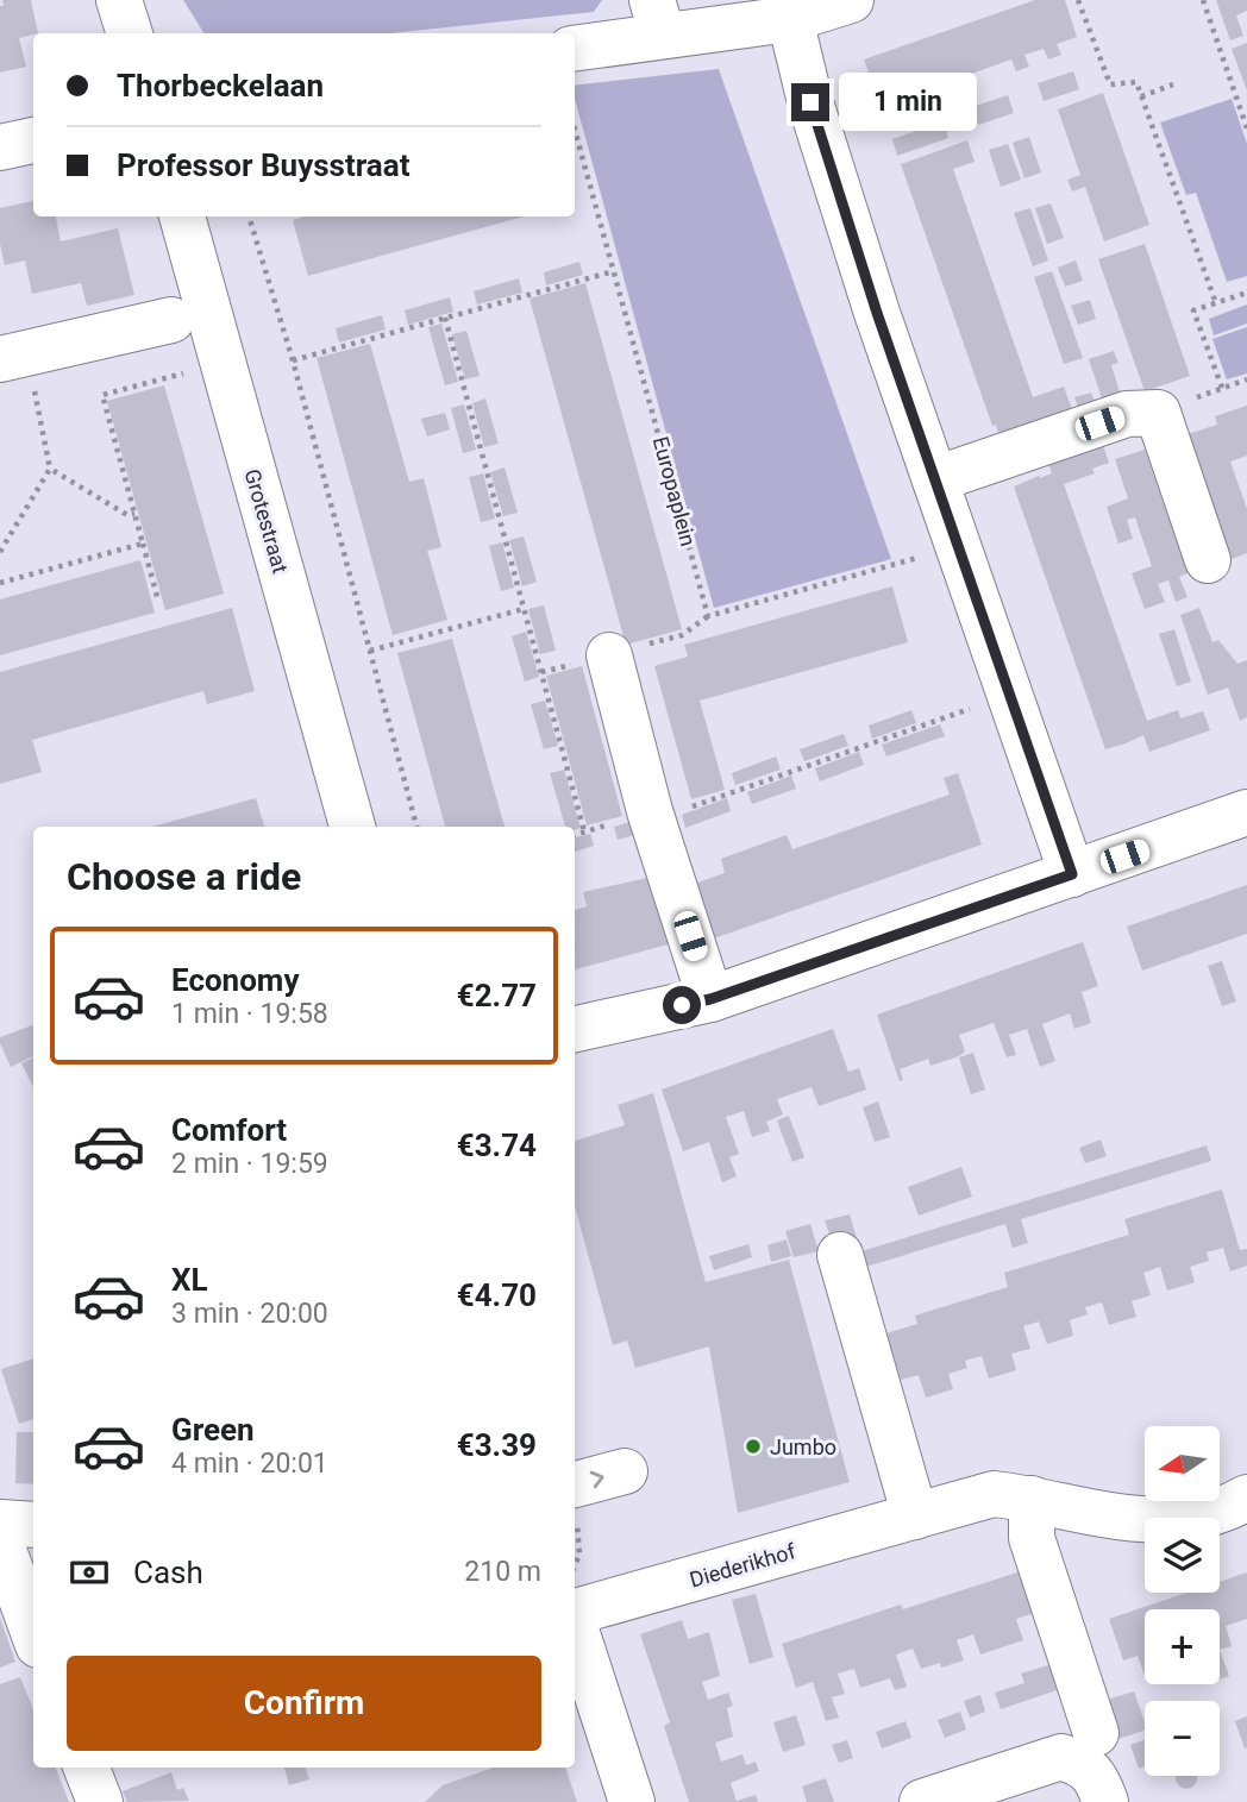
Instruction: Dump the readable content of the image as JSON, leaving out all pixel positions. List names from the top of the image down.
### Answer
{
  "streets": {
    "street": ["Grotestraat", "Diederikhof"],
    "path": ["Europaplein"]
  },
  "places": ["Jumbo"],
  "north": "left",
  "page": {
    "banner": ["Thorbeckelaan", "Professor Buysstraat"],
    "bubble": "1 min",
    "heading": "Choose a ride",
    "list": [
      {
        "name": "Economy",
        "note": "1 min · 19:58",
        "value": "€2.77"
      },
      {
        "name": "Comfort",
        "note": "2 min · 19:59",
        "value": "€3.74"
      },
      {
        "name": "XL",
        "note": "3 min · 20:00",
        "value": "€4.70"
      },
      {
        "name": "Green",
        "note": "4 min · 20:01",
        "value": "€3.39"
      }
    ],
    "map_buttons": ["+", "−"],
    "pay": ["Cash", "210 m"],
    "buttons": "Confirm"
  }
}
